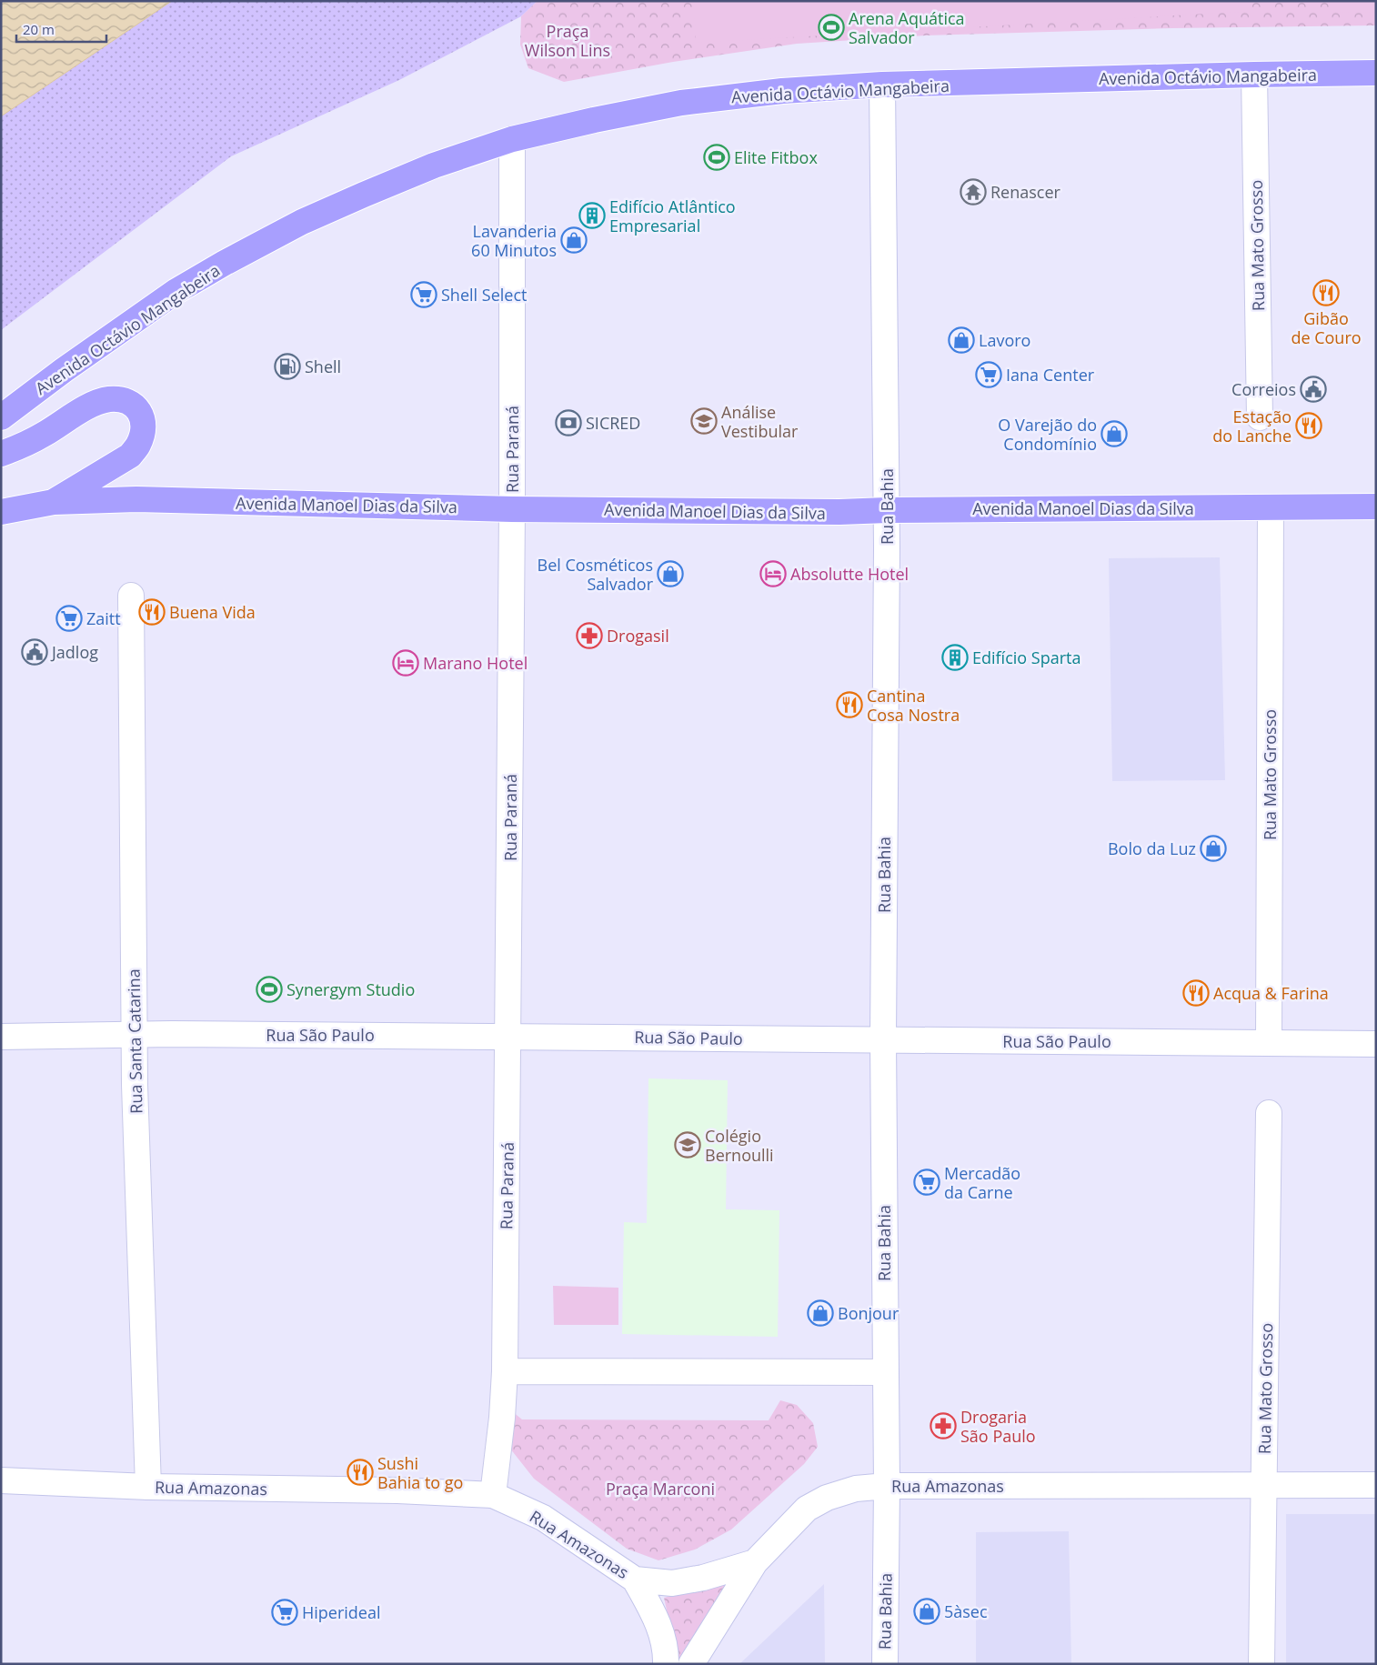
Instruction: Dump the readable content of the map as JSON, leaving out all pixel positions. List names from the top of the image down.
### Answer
{
  "streets": {
    "main road": ["Avenida Octávio Mangabeira", "Avenida Manoel Dias da Silva"],
    "street": [
      "Rua Mato Grosso",
      "Rua Paraná",
      "Rua Bahia",
      "Rua São Paulo",
      "Rua Santa Catarina",
      "Rua Amazonas"
    ]
  },
  "crossings": [
    ["Avenida Octávio Mangabeira", "Rua Mato Grosso"],
    ["Avenida Octávio Mangabeira", "Rua Paraná"],
    ["Avenida Octávio Mangabeira", "Rua Bahia"],
    ["Rua Mato Grosso", "Avenida Manoel Dias da Silva"],
    ["Rua Mato Grosso", "Rua São Paulo"],
    ["Rua Mato Grosso", "Rua Amazonas"],
    ["Rua Paraná", "Avenida Manoel Dias da Silva"],
    ["Rua Paraná", "Rua São Paulo"],
    ["Rua Paraná", "Rua Amazonas"],
    ["Avenida Manoel Dias da Silva", "Rua Bahia"],
    ["Rua Bahia", "Rua São Paulo"],
    ["Rua Bahia", "Rua Amazonas"],
    ["Rua São Paulo", "Rua Santa Catarina"],
    ["Rua Santa Catarina", "Rua Amazonas"]
  ],
  "parks": ["Praça Wilson Lins", "Praça Marconi"],
  "places": {
    "sports": ["Arena Aquática Salvador", "Elite Fitbox", "Synergym Studio"],
    "temple": ["Renascer"],
    "building": ["Edifício Atlântico Empresarial", "Edifício Sparta"],
    "shop": [
      "Lavanderia 60 Minutos",
      "Lavoro",
      "O Varejão do Condomínio",
      "Bel Cosméticos Salvador",
      "Bolo da Luz",
      "Bonjour",
      "5àsec"
    ],
    "restaurant": [
      "Gibão de Couro",
      "Estação do Lanche",
      "Buena Vida",
      "Cantina Cosa Nostra",
      "Acqua & Farina",
      "Sushi Bahia to go"
    ],
    "supermarket": [
      "Shell Select",
      "Iana Center",
      "Zaitt",
      "Mercadão da Carne",
      "Hiperideal"
    ],
    "fuel station": ["Shell"],
    "public building": ["Correios", "Jadlog"],
    "school or university": ["Análise Vestibular", "Colégio Bernoulli"],
    "bank": ["SICRED"],
    "hotel": ["Absolutte Hotel", "Marano Hotel"],
    "pharmacy": ["Drogasil", "Drogaria São Paulo"]
  },
  "scale_bar": "20 m"
}
